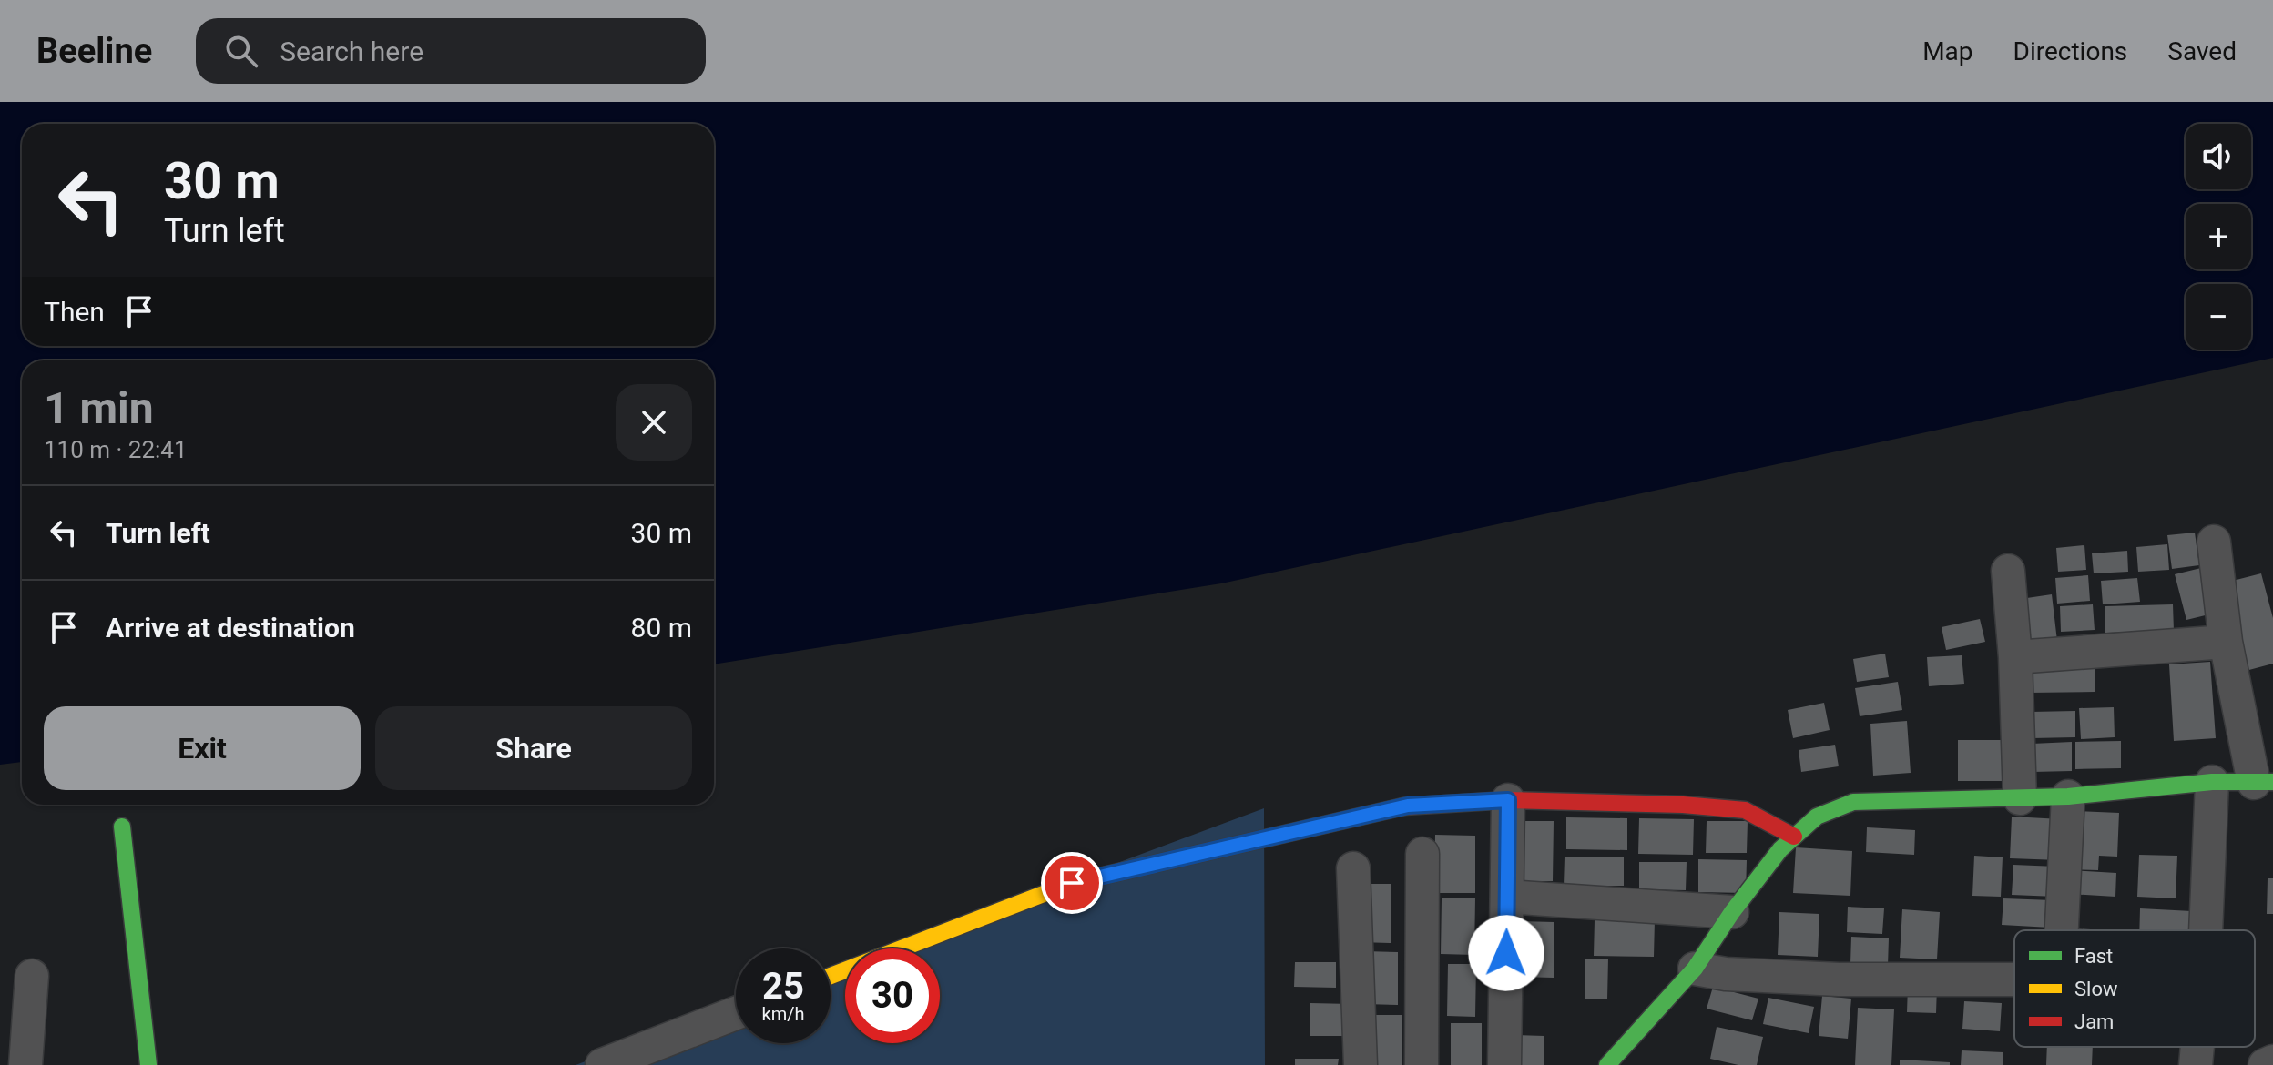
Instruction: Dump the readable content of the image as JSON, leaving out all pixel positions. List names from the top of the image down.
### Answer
{
  "legend": ["Fast", "Slow", "Jam"],
  "page": {
    "header": "Beeline",
    "search": "Search here",
    "nav": ["Map", "Directions", "Saved"],
    "map_buttons": ["+", "−"],
    "turn": ["30 m", "Turn left"],
    "then": "Then",
    "heading": ["1 min", "110 m · 22:41"],
    "list": [
      {
        "name": "Turn left",
        "value": "30 m"
      },
      {
        "name": "Arrive at destination",
        "value": "80 m"
      }
    ],
    "buttons": ["Exit", "Share"],
    "speed": "25 km/h",
    "limit": "30"
  }
}
